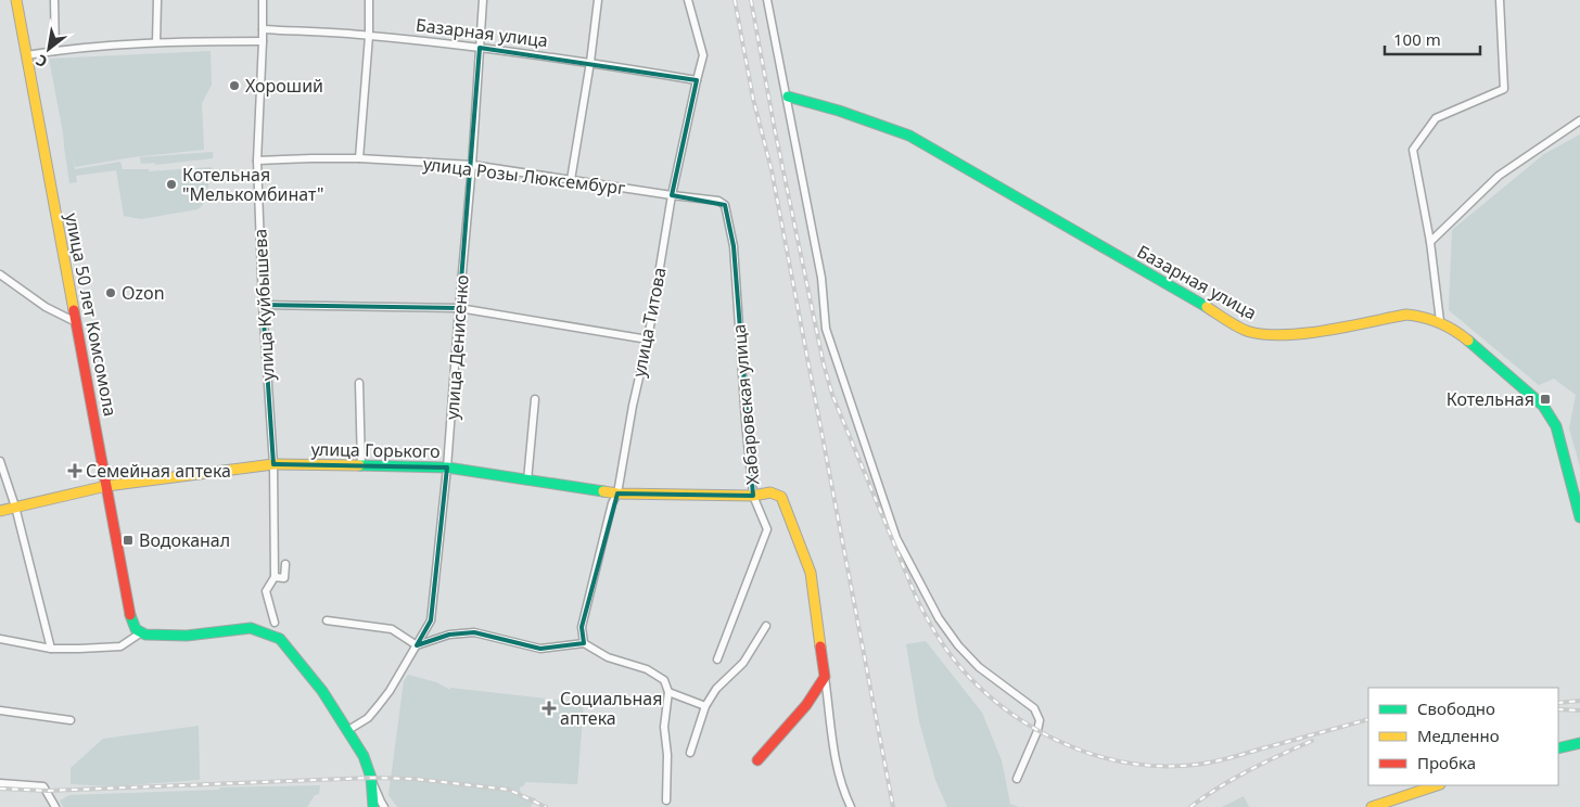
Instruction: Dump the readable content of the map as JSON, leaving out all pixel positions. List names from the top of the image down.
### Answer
{
  "streets": {
    "street": [
      "Базарная улица",
      "улица Розы Люксембург",
      "улица Куйбышева",
      "улица 50 лет Комсомола",
      "улица Титова",
      "улица Денисенко",
      "Хабаровская улица",
      "улица Горького"
    ]
  },
  "crossings": [
    ["Базарная улица", "улица Куйбышева"],
    ["Базарная улица", "улица Титова"],
    ["Базарная улица", "улица Денисенко"],
    ["улица Розы Люксембург", "улица Куйбышева"],
    ["улица Розы Люксембург", "улица Титова"],
    ["улица Розы Люксембург", "улица Денисенко"],
    ["улица Розы Люксембург", "Хабаровская улица"],
    ["улица Куйбышева", "улица Горького"],
    ["улица 50 лет Комсомола", "улица Горького"],
    ["улица Титова", "улица Горького"],
    ["улица Денисенко", "улица Горького"],
    ["Хабаровская улица", "улица Горького"]
  ],
  "places": {
    "other": ["Хороший", "Котельная \"Мелькомбинат\"", "Ozon"],
    "transit": ["Котельная", "Водоканал"],
    "health": ["Семейная аптека", "Социальная аптека"]
  },
  "legend": ["Свободно", "Медленно", "Пробка"],
  "scale_bar": "100 m",
  "north": "bottom left"
}
